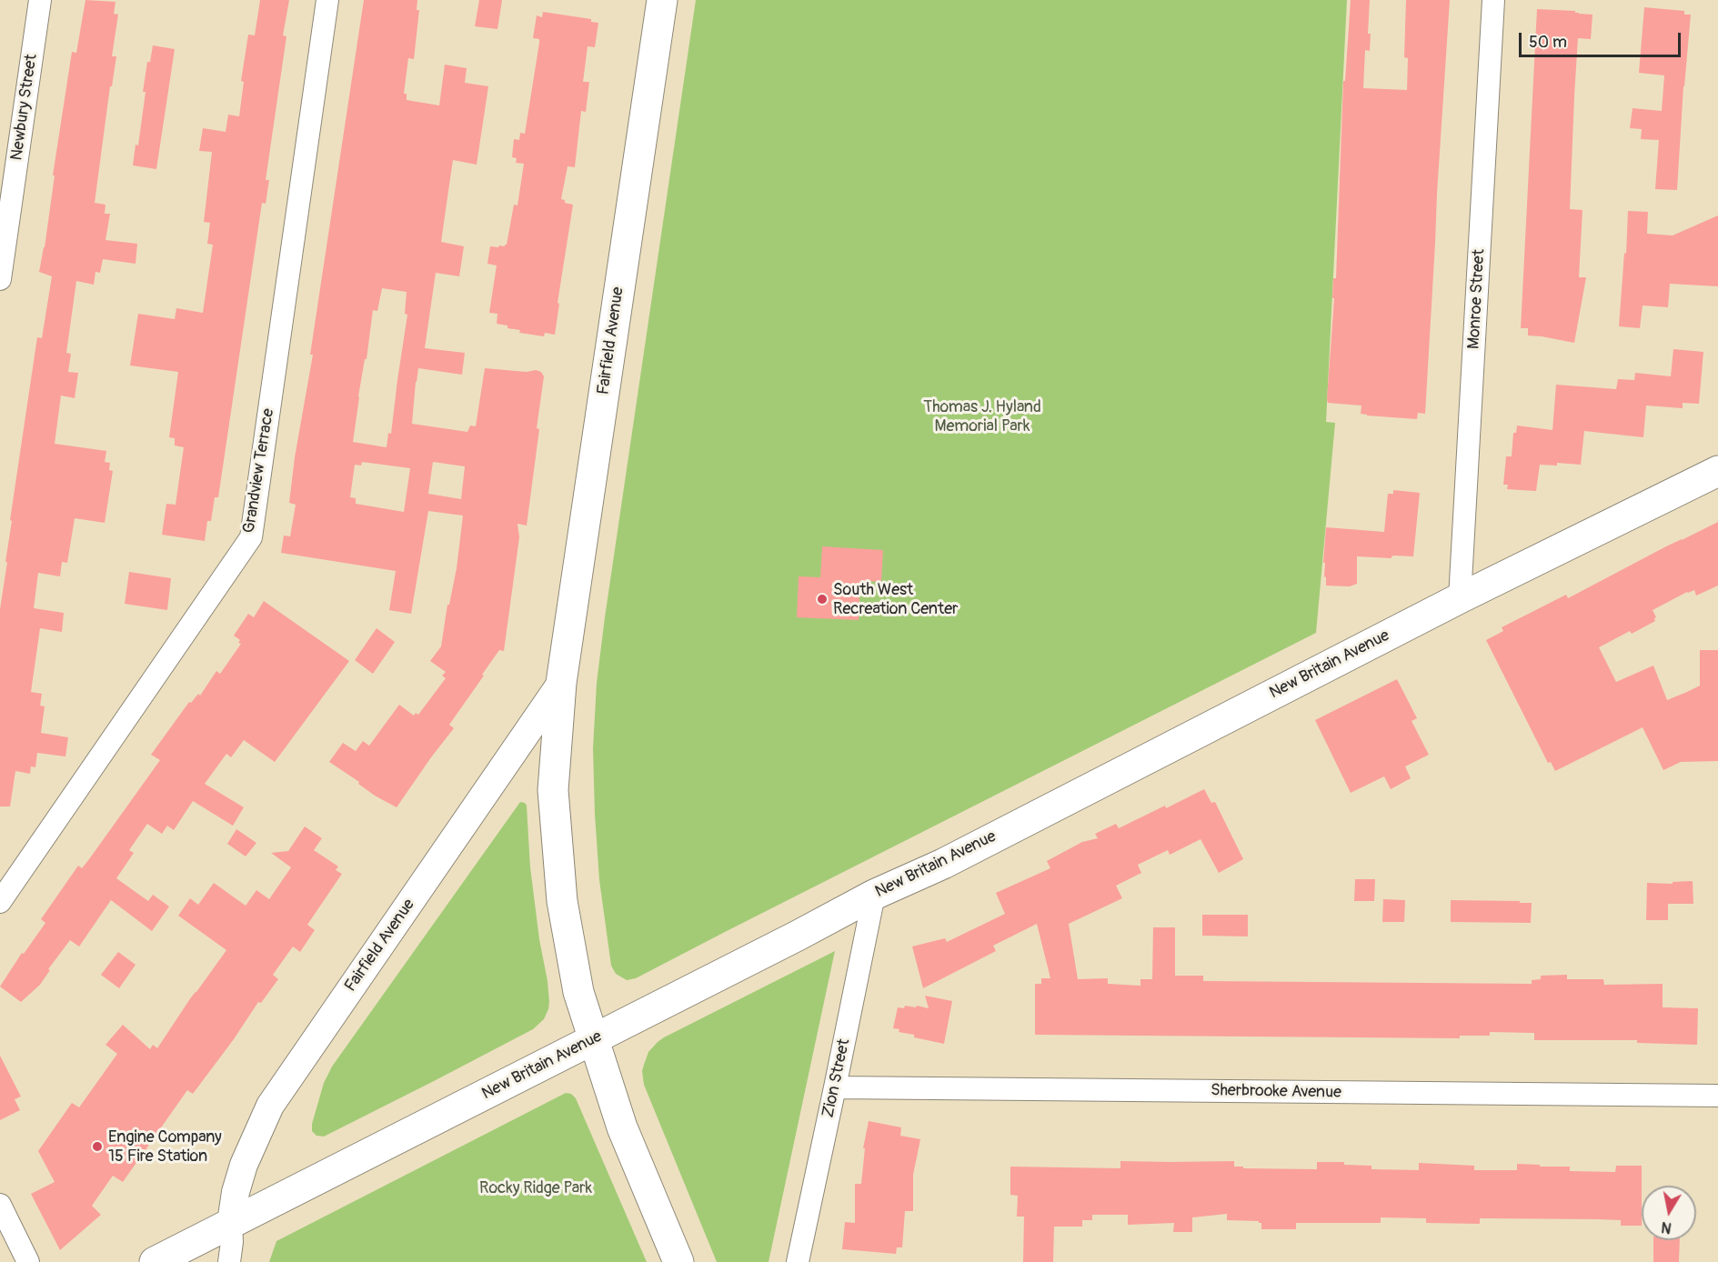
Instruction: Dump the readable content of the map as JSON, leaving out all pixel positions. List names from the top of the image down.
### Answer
{
  "streets": {
    "main road": ["Fairfield Avenue", "New Britain Avenue"],
    "street": [
      "Newbury Street",
      "Monroe Street",
      "Grandview Terrace",
      "Zion Street",
      "Sherbrooke Avenue"
    ]
  },
  "crossings": [
    ["Monroe Street", "New Britain Avenue"],
    ["Fairfield Avenue", "New Britain Avenue"],
    ["New Britain Avenue", "Zion Street"],
    ["Zion Street", "Sherbrooke Avenue"]
  ],
  "parks": ["Thomas J. Hyland Memorial Park", "Rocky Ridge Park"],
  "places": ["South West Recreation Center", "Engine Company 15 Fire Station"],
  "scale_bar": "50 m",
  "north": "bottom"
}
